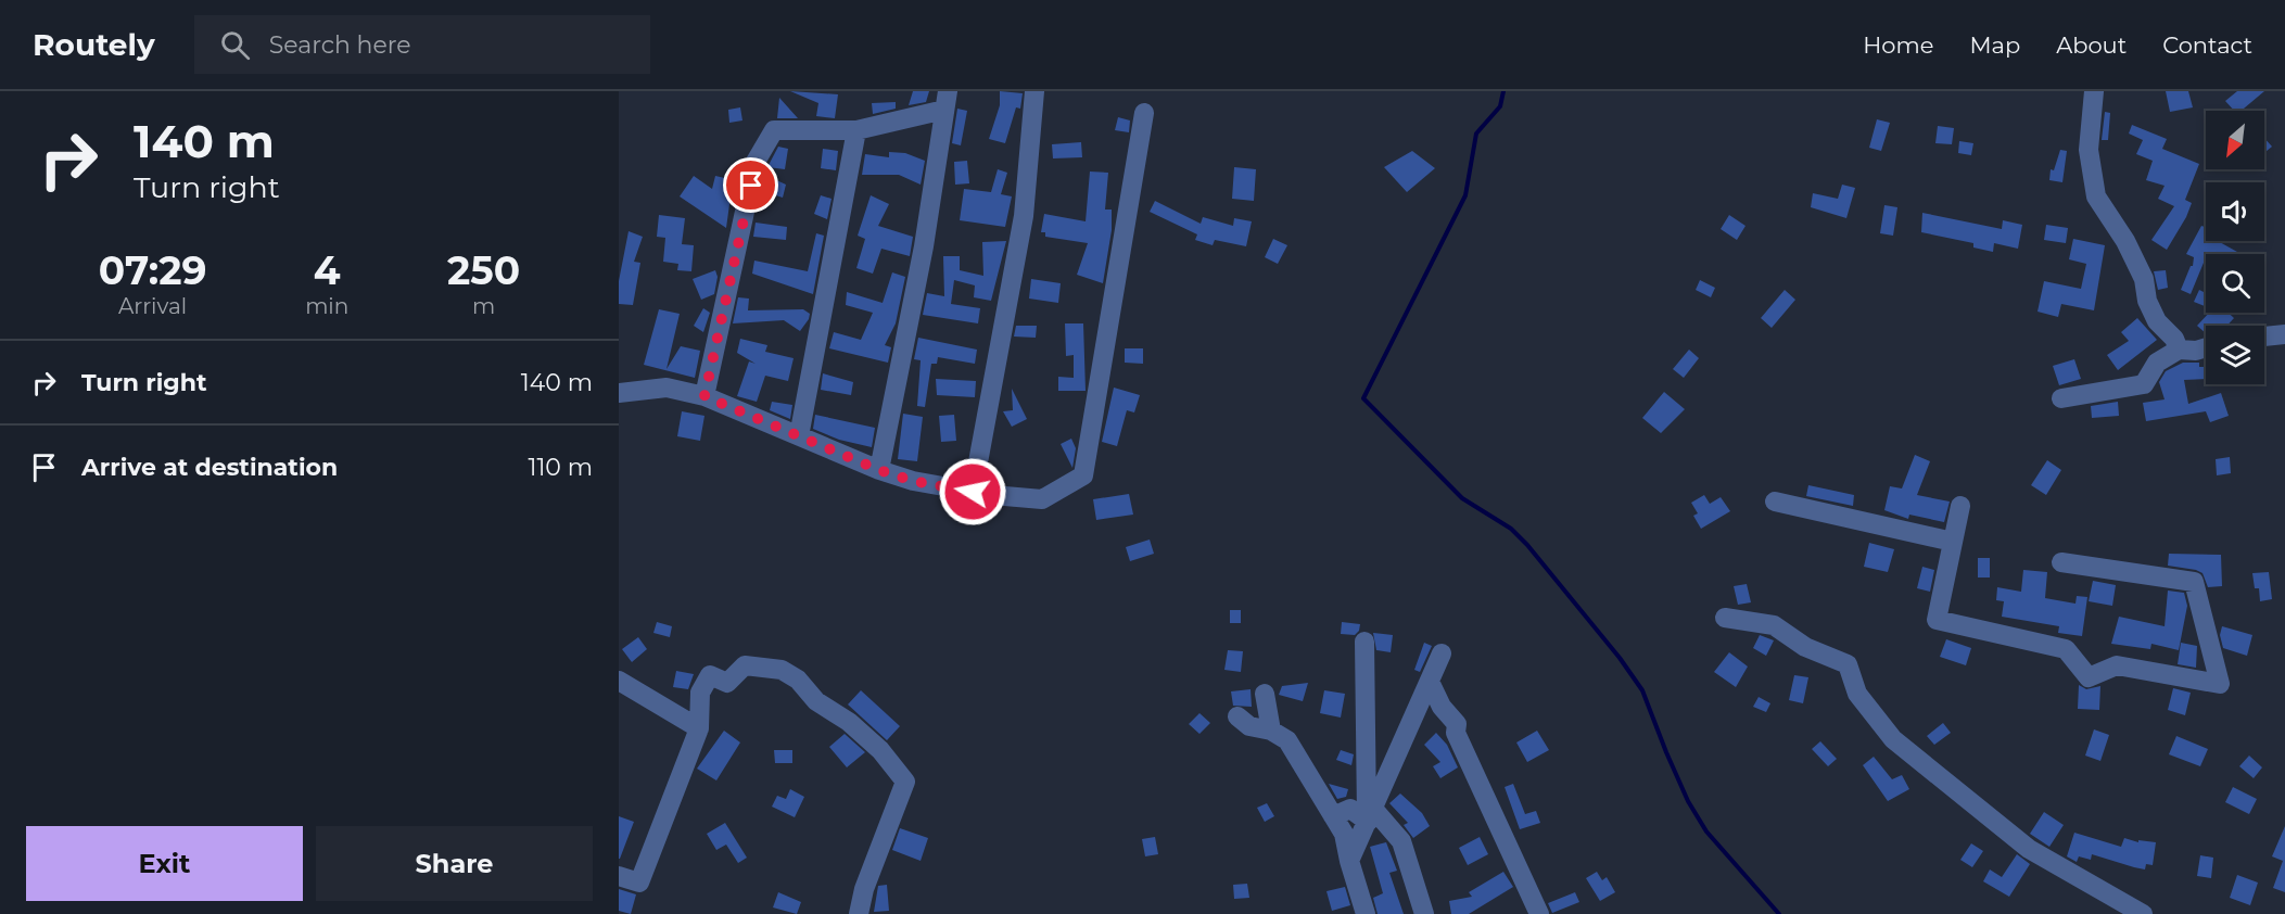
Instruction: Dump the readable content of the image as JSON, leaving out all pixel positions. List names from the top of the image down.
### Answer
{
  "north": "bottom left",
  "page": {
    "header": "Routely",
    "search": "Search here",
    "nav": [
      "Home",
      "Map",
      "About",
      "Contact"
    ],
    "turn": ["140 m", "Turn right"],
    "eta": [
      "07:29",
      "Arrival",
      "4",
      "min",
      "250",
      "m"
    ],
    "list": [
      {
        "name": "Turn right",
        "value": "140 m"
      },
      {
        "name": "Arrive at destination",
        "value": "110 m"
      }
    ],
    "buttons": ["Exit", "Share"]
  }
}
